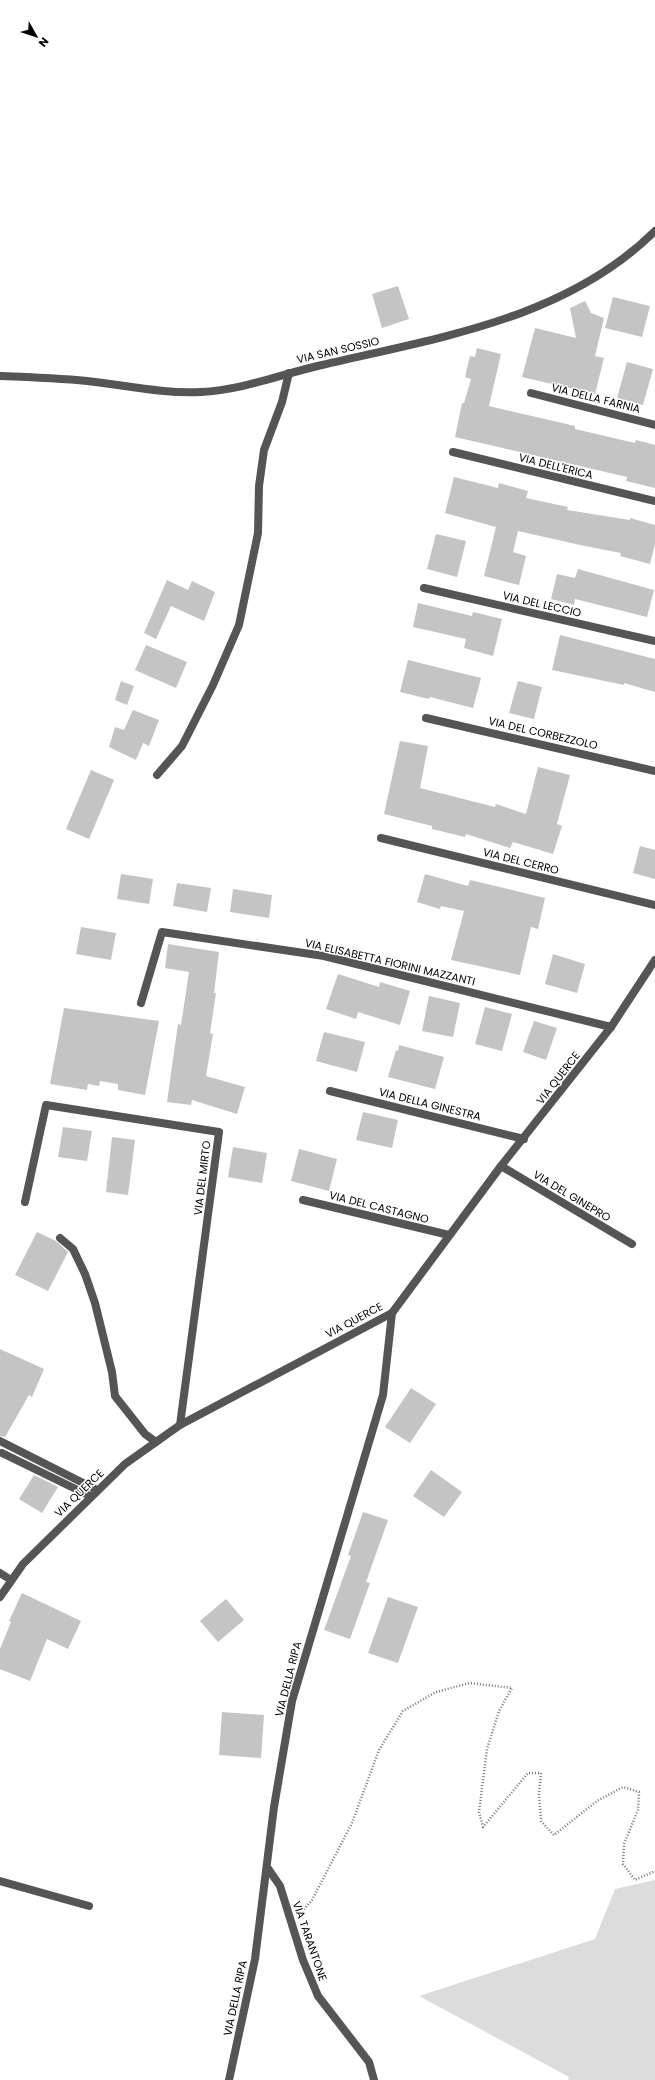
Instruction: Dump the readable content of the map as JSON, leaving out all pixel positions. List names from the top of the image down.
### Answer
{
  "streets": {
    "street": [
      "VIA SAN SOSSIO",
      "VIA DELLA FARNIA",
      "VIA DELL'ERICA",
      "VIA DEL LECCIO",
      "VIA DEL CORBEZZOLO",
      "VIA DEL CERRO",
      "VIA ELISABETTA FIORINI MAZZANTI",
      "VIA QUERCE",
      "VIA DELLA GINESTRA",
      "VIA DEL MIRTO",
      "VIA DEL GINEPRO",
      "VIA DEL CASTAGNO",
      "VIA DELLA RIPA",
      "VIA TARANTONE"
    ]
  },
  "crossings": [
    ["VIA ELISABETTA FIORINI MAZZANTI", "VIA QUERCE"],
    ["VIA QUERCE", "VIA DELLA GINESTRA"],
    ["VIA QUERCE", "VIA DEL MIRTO"],
    ["VIA QUERCE", "VIA DEL GINEPRO"],
    ["VIA QUERCE", "VIA DEL CASTAGNO"],
    ["VIA QUERCE", "VIA DELLA RIPA"],
    ["VIA DELLA RIPA", "VIA TARANTONE"]
  ],
  "north": "bottom right"
}
